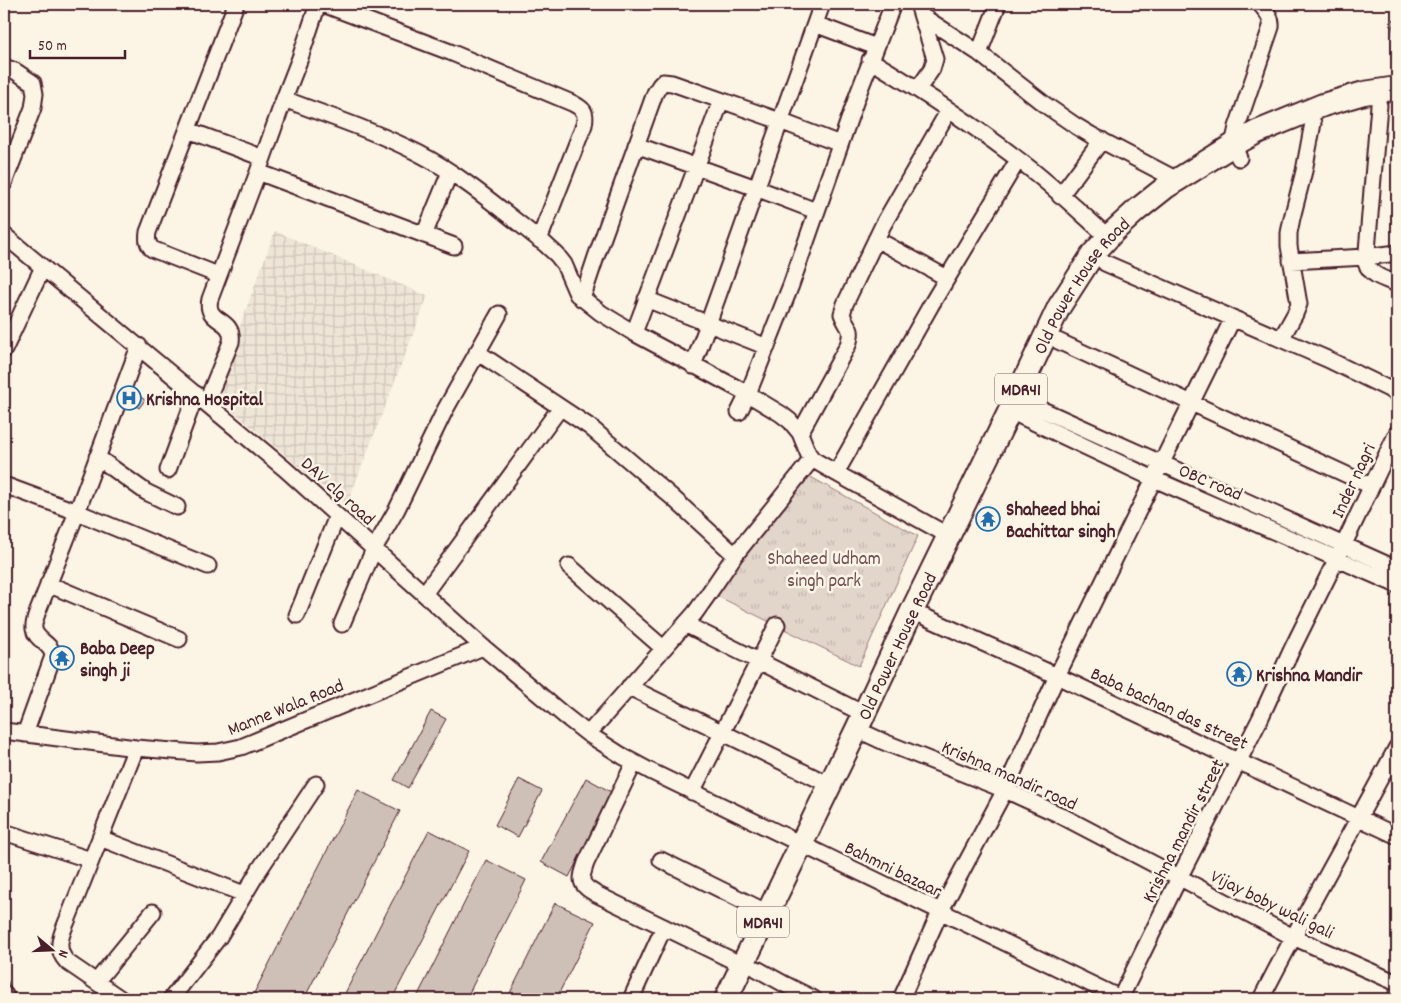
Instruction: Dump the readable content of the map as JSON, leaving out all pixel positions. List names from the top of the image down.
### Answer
{
  "streets": {
    "highway": ["Old Power House Road", "MDR41"],
    "street": [
      "Inder nagri",
      "OBC road",
      "DAV clg road",
      "Manne Wala Road",
      "Baba bachan das street",
      "Krishna mandir road",
      "Krishna mandir street",
      "Bahmni bazaar",
      "Vijay boby wali gali"
    ]
  },
  "crossings": [
    ["Old Power House Road", "MDR41"],
    ["Old Power House Road", "OBC road"],
    ["Old Power House Road", "Baba bachan das street"],
    ["Old Power House Road", "Krishna mandir road"],
    ["Old Power House Road", "Bahmni bazaar"],
    ["MDR41", "Bahmni bazaar"],
    ["Inder nagri", "OBC road"],
    ["Inder nagri", "Krishna mandir street"],
    ["OBC road", "Krishna mandir street"],
    ["DAV clg road", "Manne Wala Road"],
    ["DAV clg road", "Bahmni bazaar"],
    ["Baba bachan das street", "Krishna mandir street"],
    ["Krishna mandir road", "Vijay boby wali gali"],
    ["Krishna mandir street", "Bahmni bazaar"],
    ["Krishna mandir street", "Vijay boby wali gali"]
  ],
  "parks": ["Shaheed Udham singh park"],
  "places": {
    "hospital": ["Krishna Hospital"],
    "temple": ["Shaheed bhai Bachittar singh", "Baba Deep singh ji", "Krishna Mandir"]
  },
  "scale_bar": "50 m",
  "north": "right"
}
